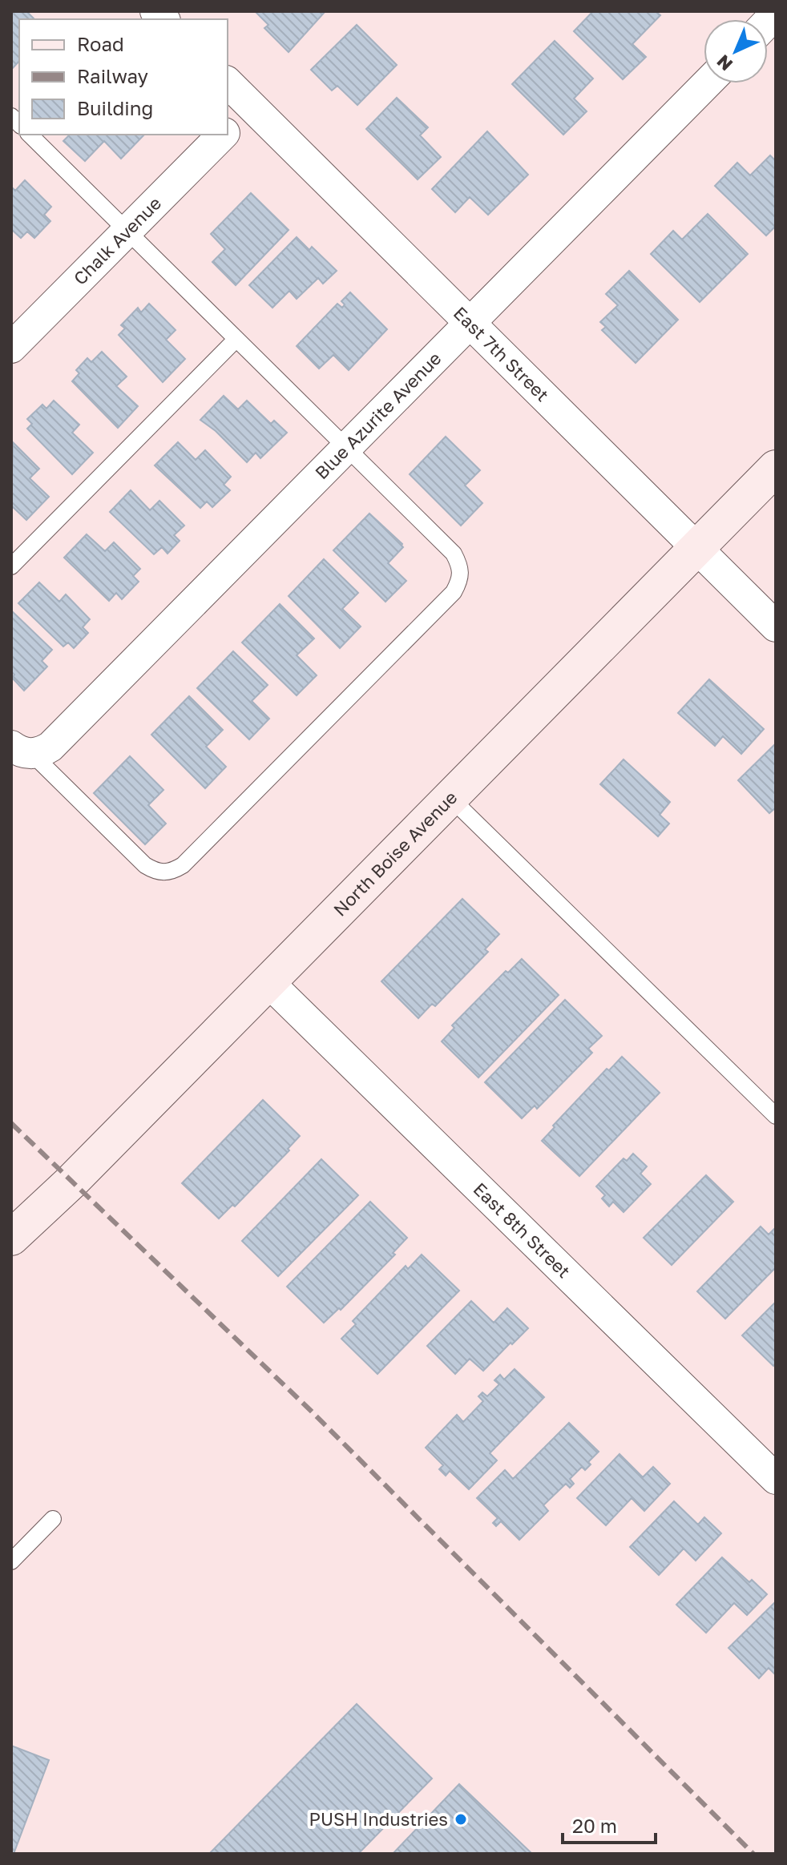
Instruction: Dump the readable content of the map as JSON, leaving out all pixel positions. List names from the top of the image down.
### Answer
{
  "streets": {
    "street": [
      "Chalk Avenue",
      "East 7th Street",
      "Blue Azurite Avenue",
      "North Boise Avenue",
      "East 8th Street"
    ]
  },
  "crossings": [
    ["Chalk Avenue", "East 7th Street"],
    ["East 7th Street", "Blue Azurite Avenue"],
    ["East 7th Street", "North Boise Avenue"],
    ["North Boise Avenue", "East 8th Street"]
  ],
  "places": ["PUSH Industries"],
  "legend": ["Road", "Railway", "Building"],
  "scale_bar": "20 m",
  "north": "bottom left"
}
